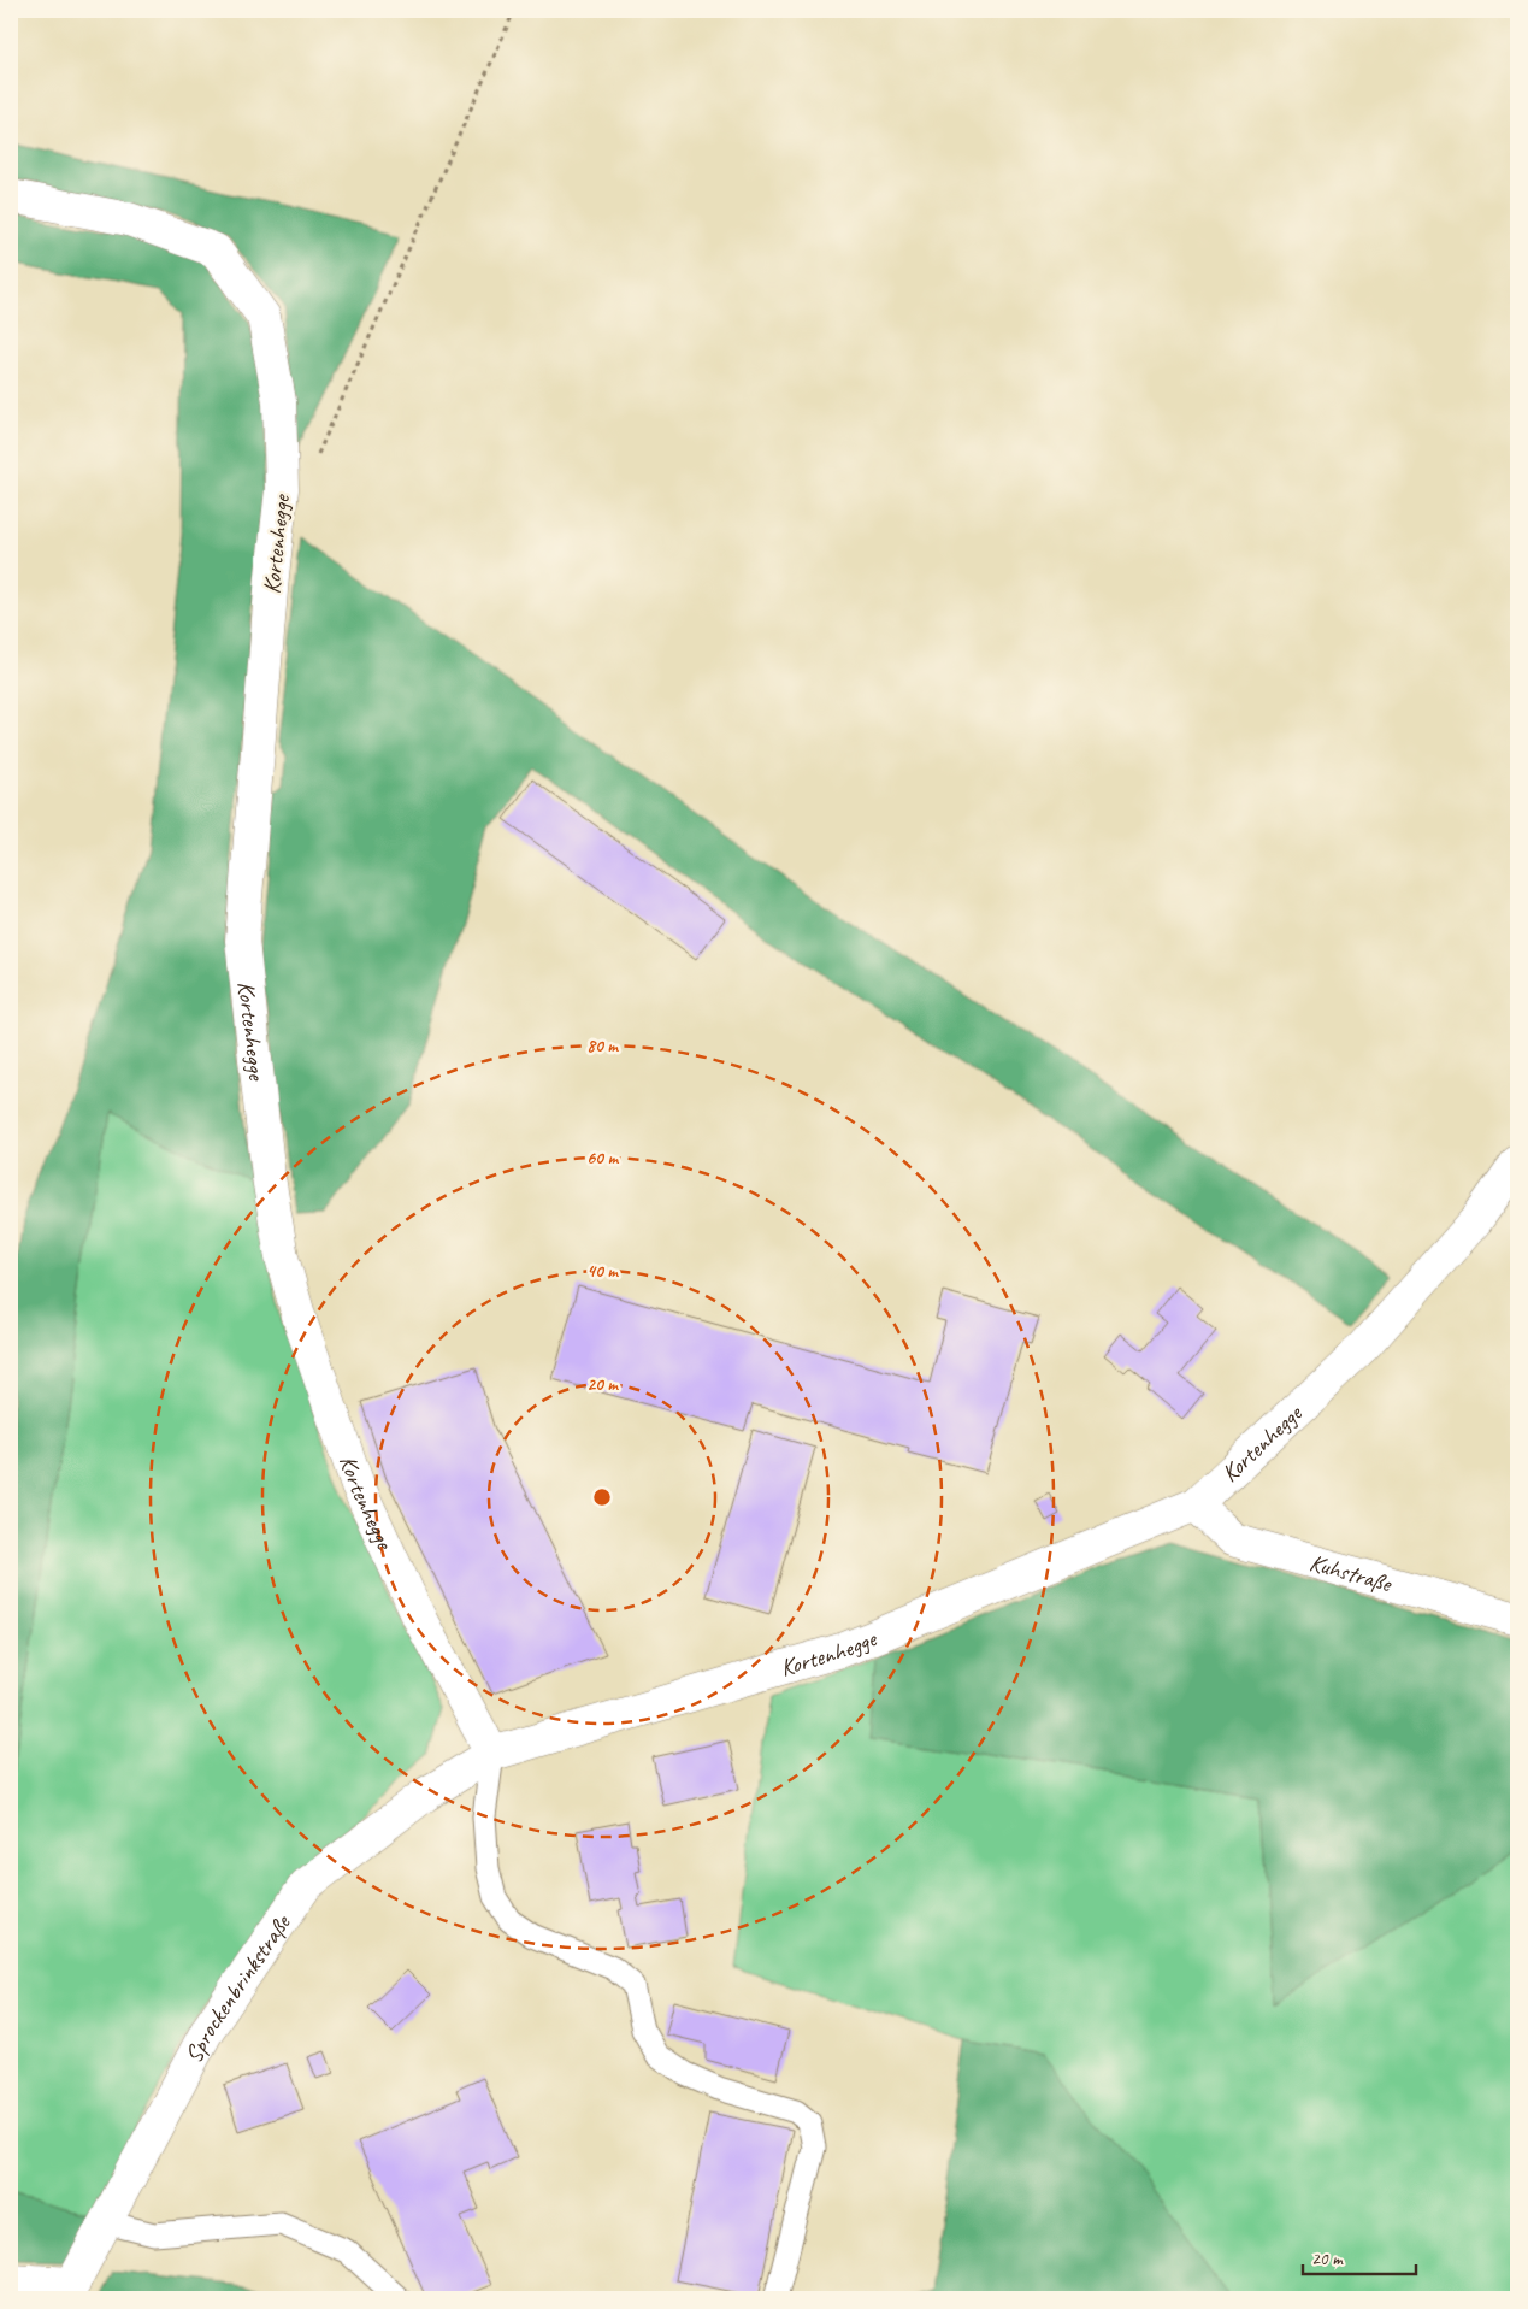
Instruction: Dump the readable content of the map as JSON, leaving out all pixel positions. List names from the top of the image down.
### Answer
{
  "streets": {
    "street": ["Kortenhegge", "Kuhstraße", "Sprockenbrinkstraße"]
  },
  "crossings": [
    ["Kortenhegge", "Kuhstraße"],
    ["Kortenhegge", "Sprockenbrinkstraße"]
  ],
  "scale_bar": "20 m",
  "rings": [
    "80 m",
    "60 m",
    "40 m",
    "20 m"
  ]
}
